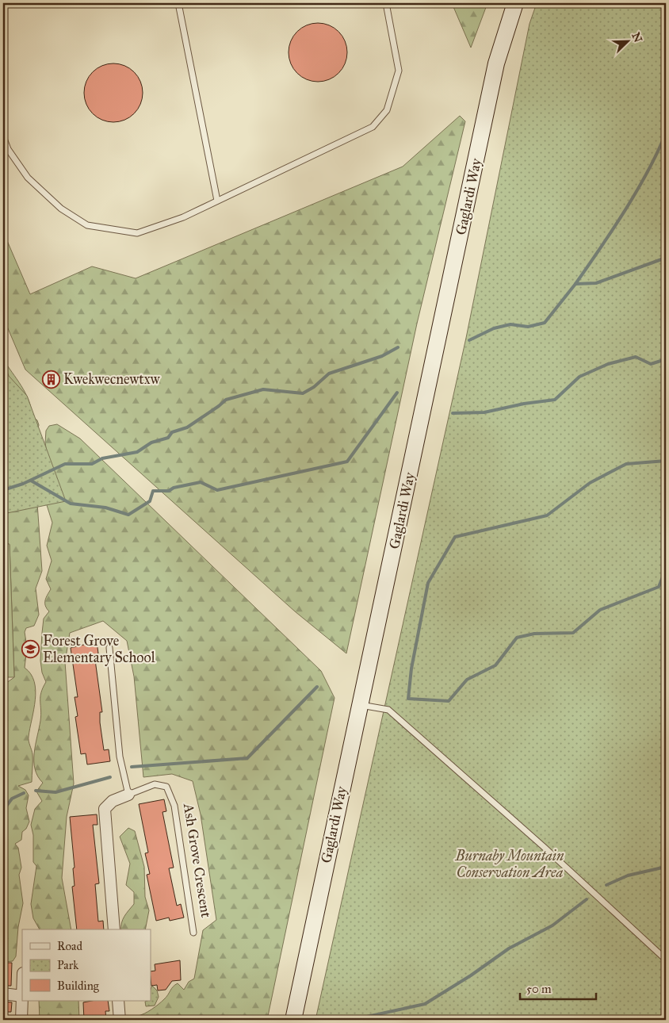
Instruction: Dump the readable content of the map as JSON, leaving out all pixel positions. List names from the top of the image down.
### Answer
{
  "streets": {
    "main road": ["Gaglardi Way"],
    "street": ["Ash Grove Crescent"]
  },
  "parks": ["Burnaby Mountain Conservation Area"],
  "places": {
    "building": ["Kwekwecnewtxw"],
    "school or university": ["Forest Grove Elementary School"]
  },
  "legend": ["Road", "Park", "Building"],
  "scale_bar": "50 m",
  "north": "top right"
}
